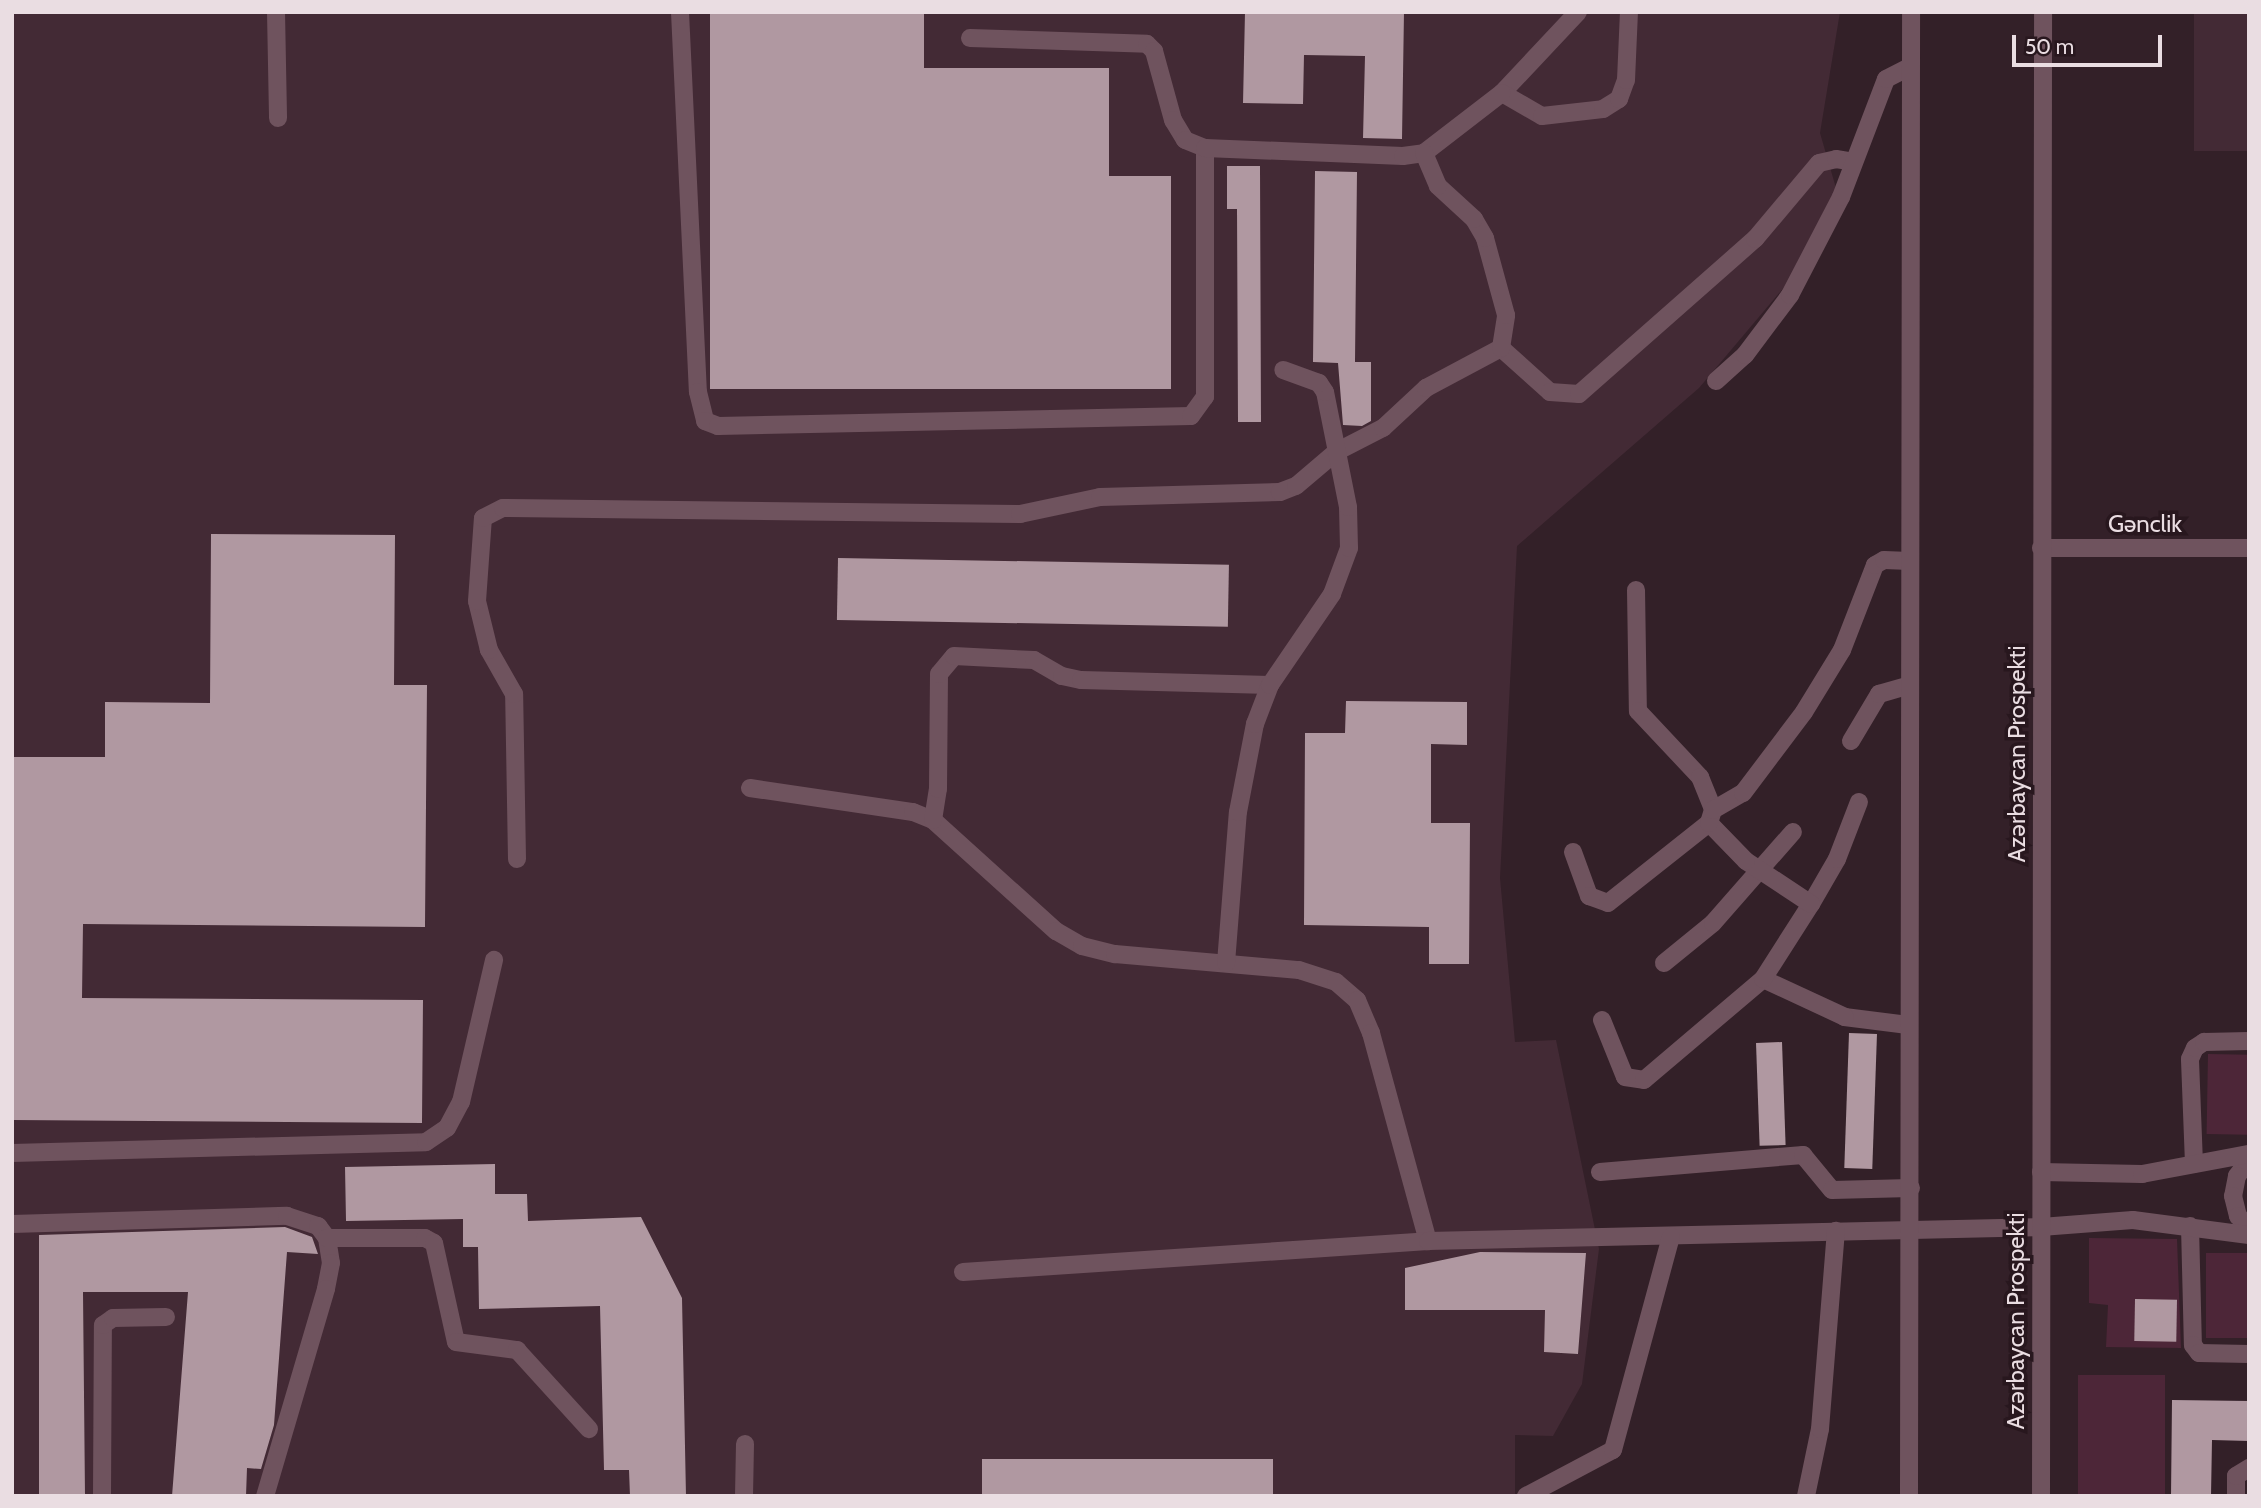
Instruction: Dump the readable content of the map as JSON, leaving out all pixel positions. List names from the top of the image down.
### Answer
{
  "streets": {
    "street": ["Gənclik", "Azərbaycan Prospekti"]
  },
  "crossings": [
    ["Gənclik", "Azərbaycan Prospekti"]
  ],
  "scale_bar": "50 m"
}
